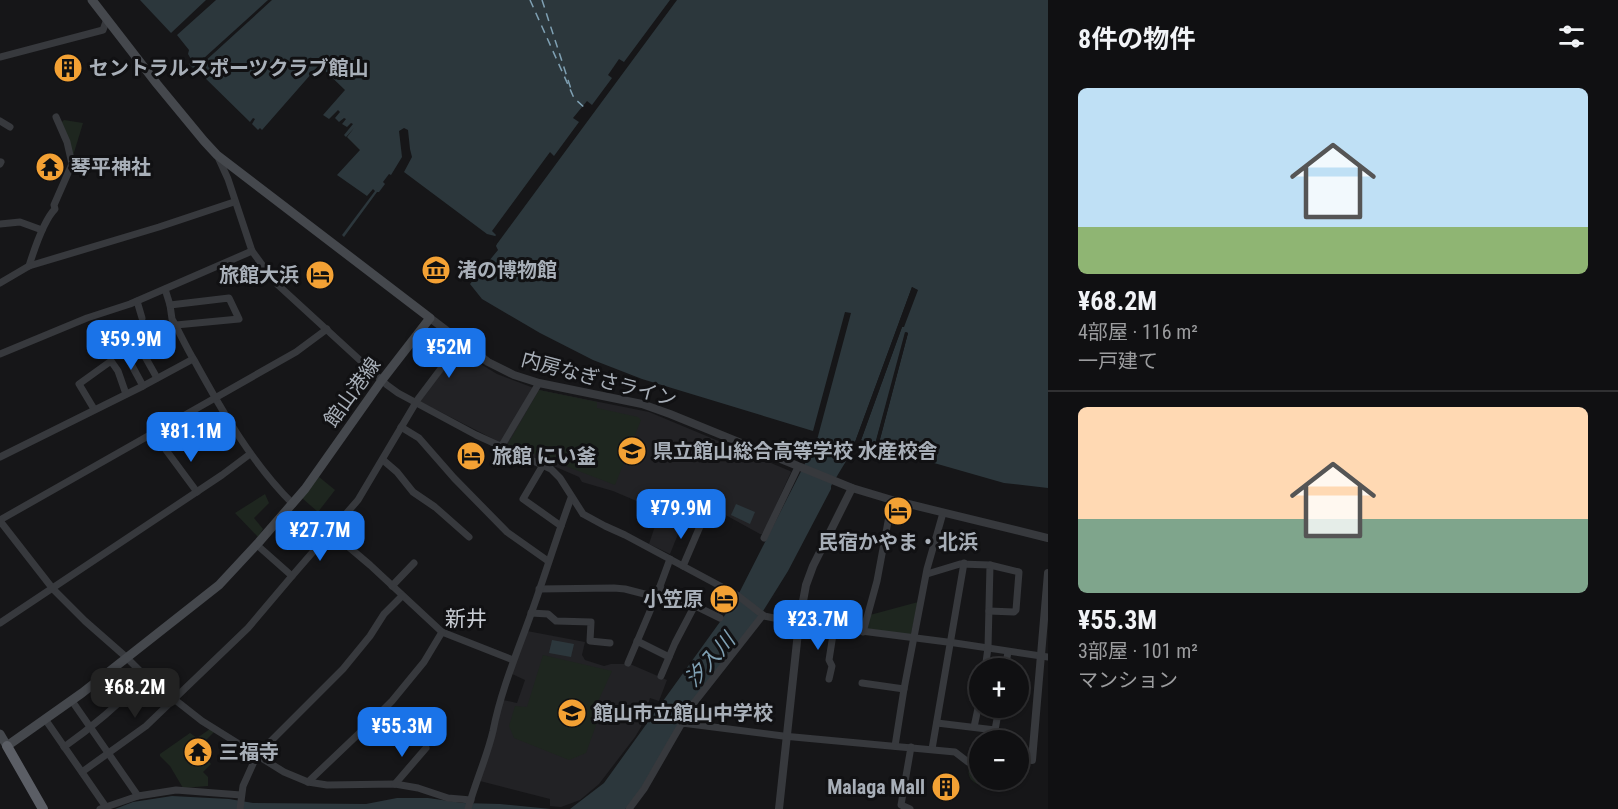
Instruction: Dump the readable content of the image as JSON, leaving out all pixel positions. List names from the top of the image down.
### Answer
{
  "streets": {
    "main road": ["館山港線"],
    "street": ["内房なぎさライン"]
  },
  "crossings": [
    ["内房なぎさライン", "館山港線"]
  ],
  "districts": ["新井"],
  "water": ["汐入川"],
  "places": {
    "building": ["セントラルスポーツクラブ館山", "Malaga Mall"],
    "temple": ["琴平神社", "三福寺"],
    "museum": ["渚の博物館"],
    "hotel": [
      "旅館大浜",
      "旅館 にい釜",
      "民宿かやま・北浜",
      "小笠原"
    ],
    "school or university": ["県立館山総合高等学校 水産校舎", "館山市立館山中学校"]
  },
  "page": {
    "heading": "8件の物件",
    "list": [
      {
        "name": "¥68.2M",
        "note": "4部屋 · 116 m² · 一戸建て"
      },
      {
        "name": "¥55.3M",
        "note": "3部屋 · 101 m² · マンション"
      }
    ],
    "price": [
      "¥59.9M",
      "¥52M",
      "¥81.1M",
      "¥79.9M",
      "¥27.7M",
      "¥23.7M",
      "¥68.2M",
      "¥55.3M"
    ],
    "map_buttons": ["+", "−"]
  }
}
